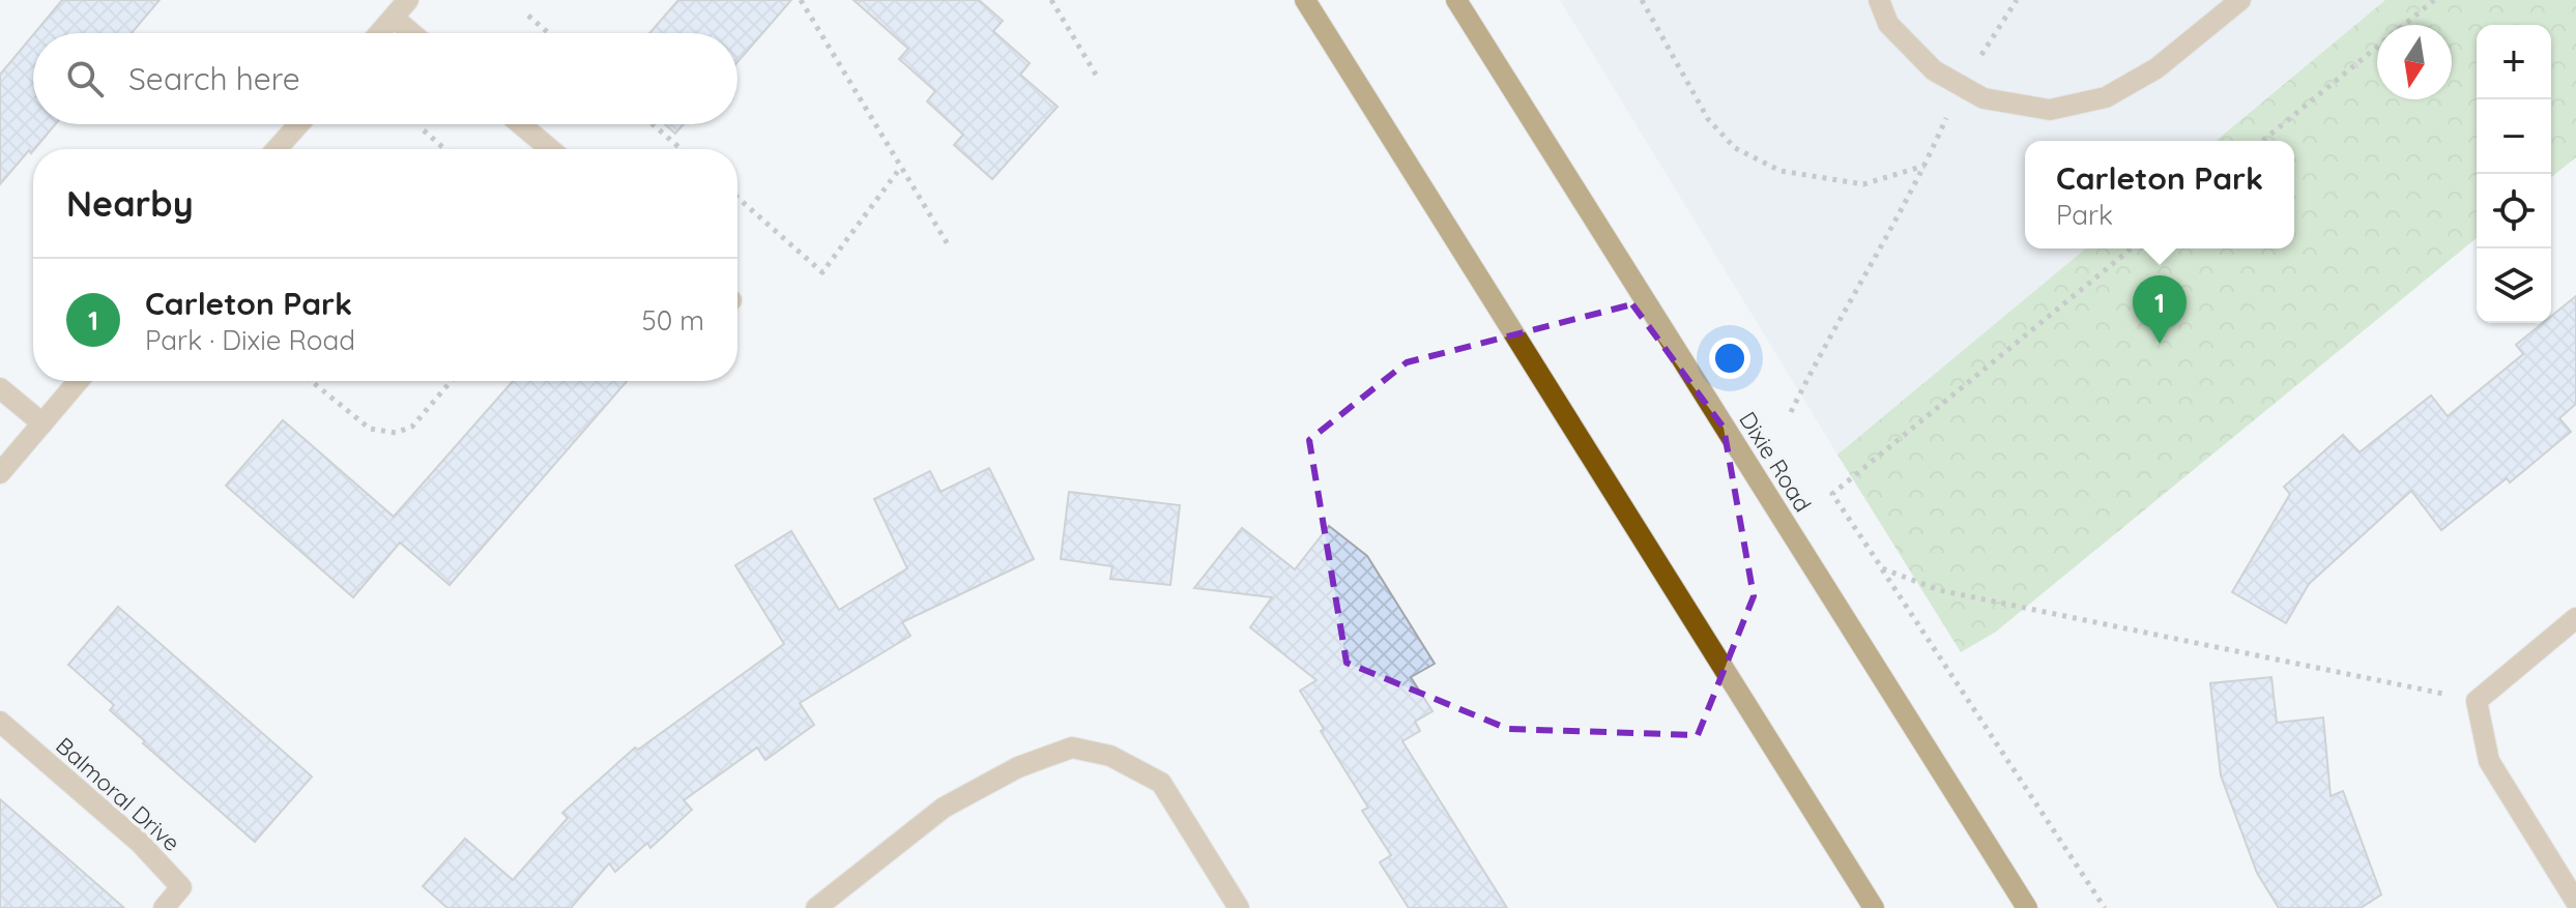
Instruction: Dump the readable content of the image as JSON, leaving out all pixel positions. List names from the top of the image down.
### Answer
{
  "streets": {
    "main road": ["Dixie Road"],
    "street": ["Balmoral Drive"]
  },
  "north": "bottom",
  "page": {
    "map_buttons": ["+", "−"],
    "search": "Search here",
    "popup": ["Carleton Park", "Park"],
    "heading": "Nearby",
    "list": [
      {
        "mark": "1",
        "name": "Carleton Park",
        "note": "Park · Dixie Road",
        "value": "50 m"
      }
    ],
    "pins": "1"
  }
}
